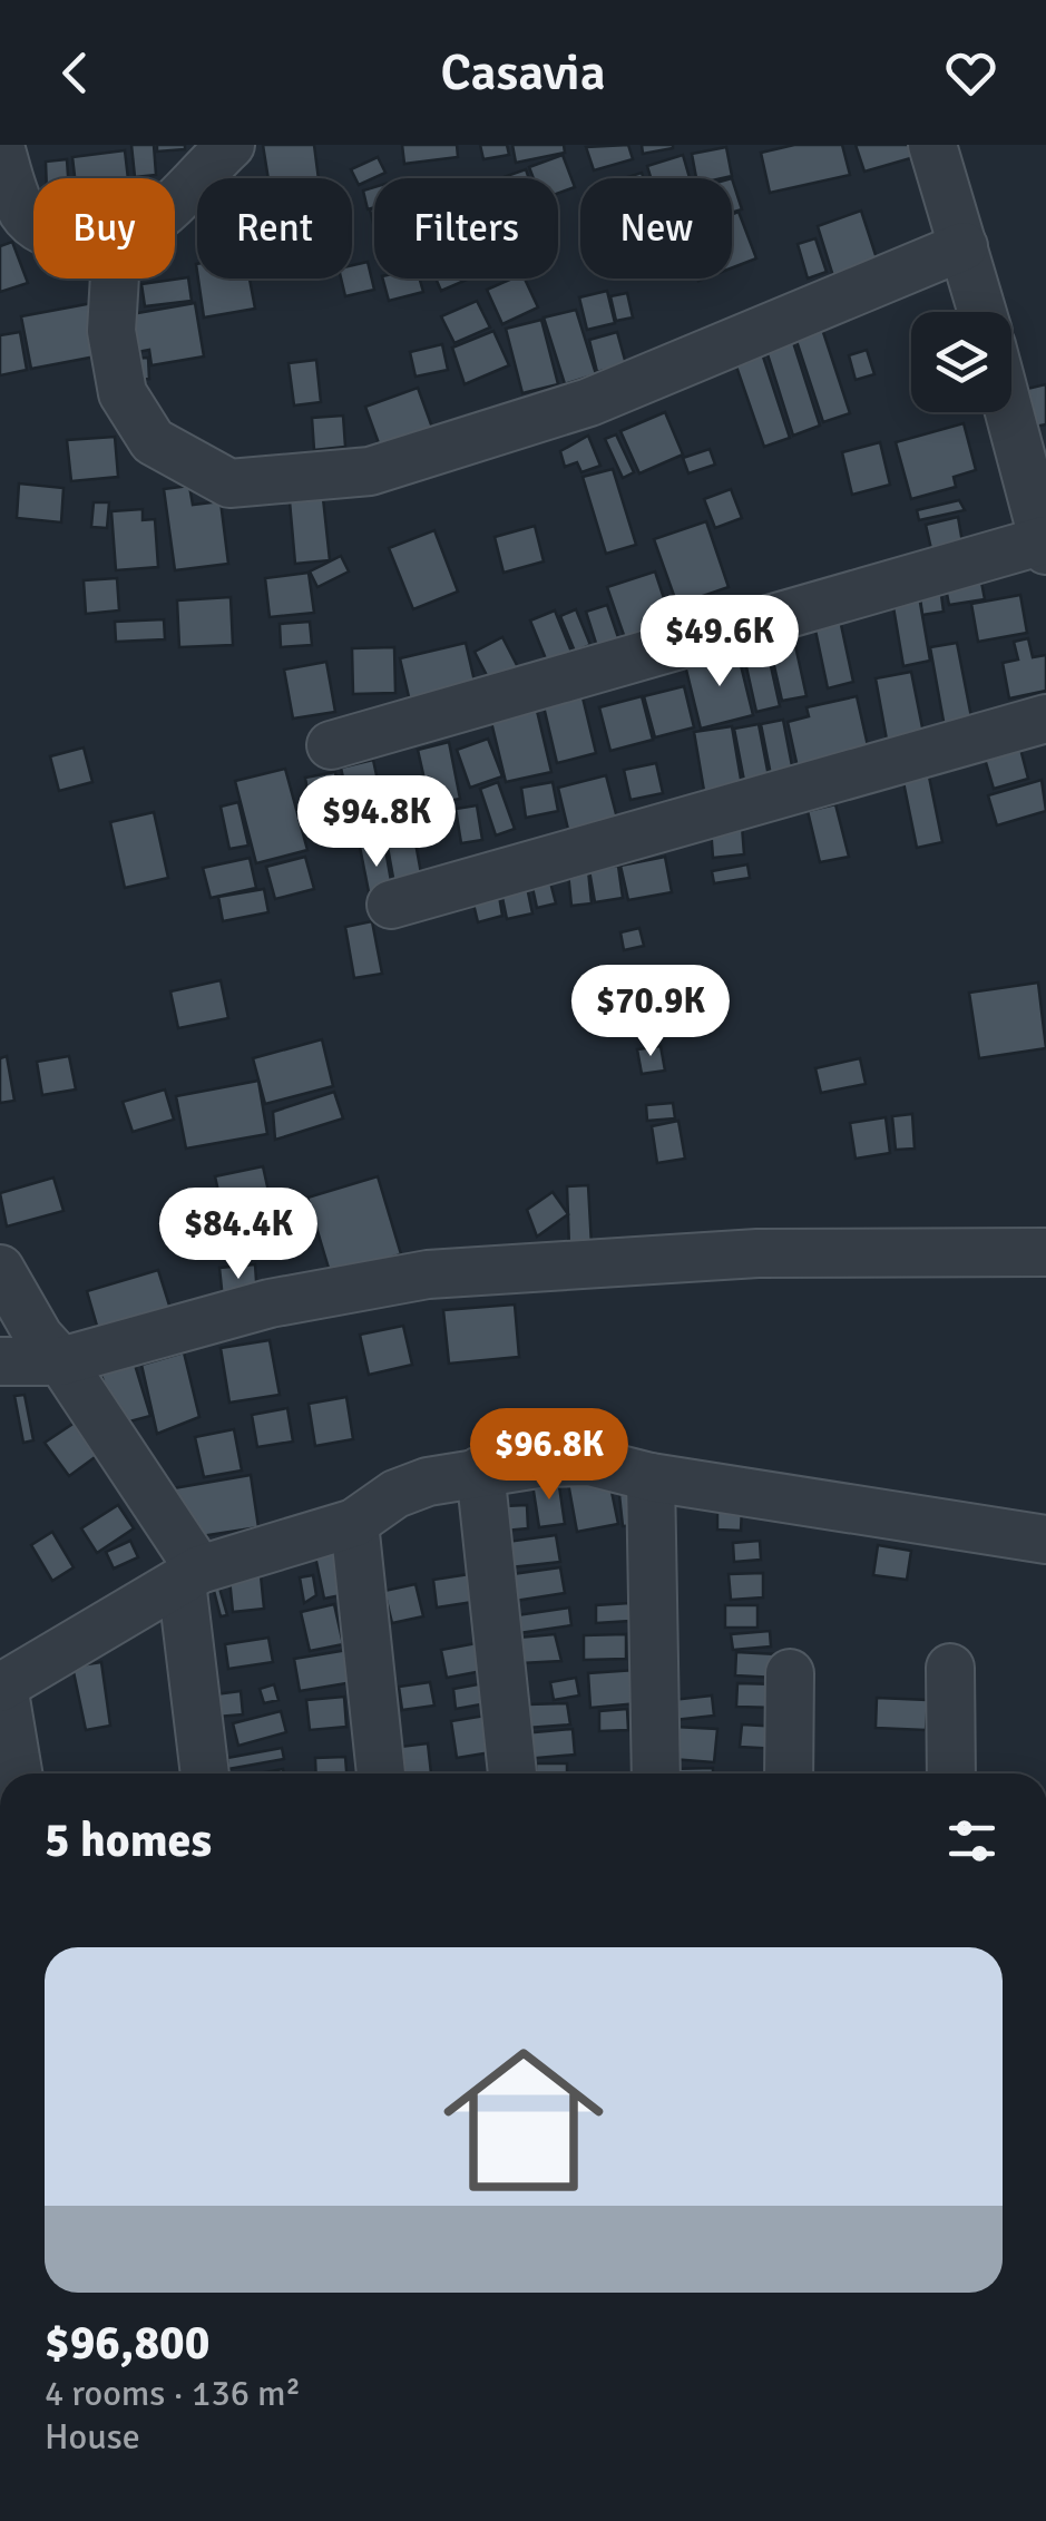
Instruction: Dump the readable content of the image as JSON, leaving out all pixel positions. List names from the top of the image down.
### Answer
{
  "page": {
    "header": "Casavia",
    "chip": [
      "Buy",
      "Rent",
      "Filters",
      "New"
    ],
    "price": [
      "$49.6K",
      "$94.8K",
      "$70.9K",
      "$84.4K",
      "$96.8K"
    ],
    "heading": "5 homes",
    "list": [
      {
        "name": "$96,800",
        "note": "4 rooms · 136 m² · House"
      }
    ]
  }
}
